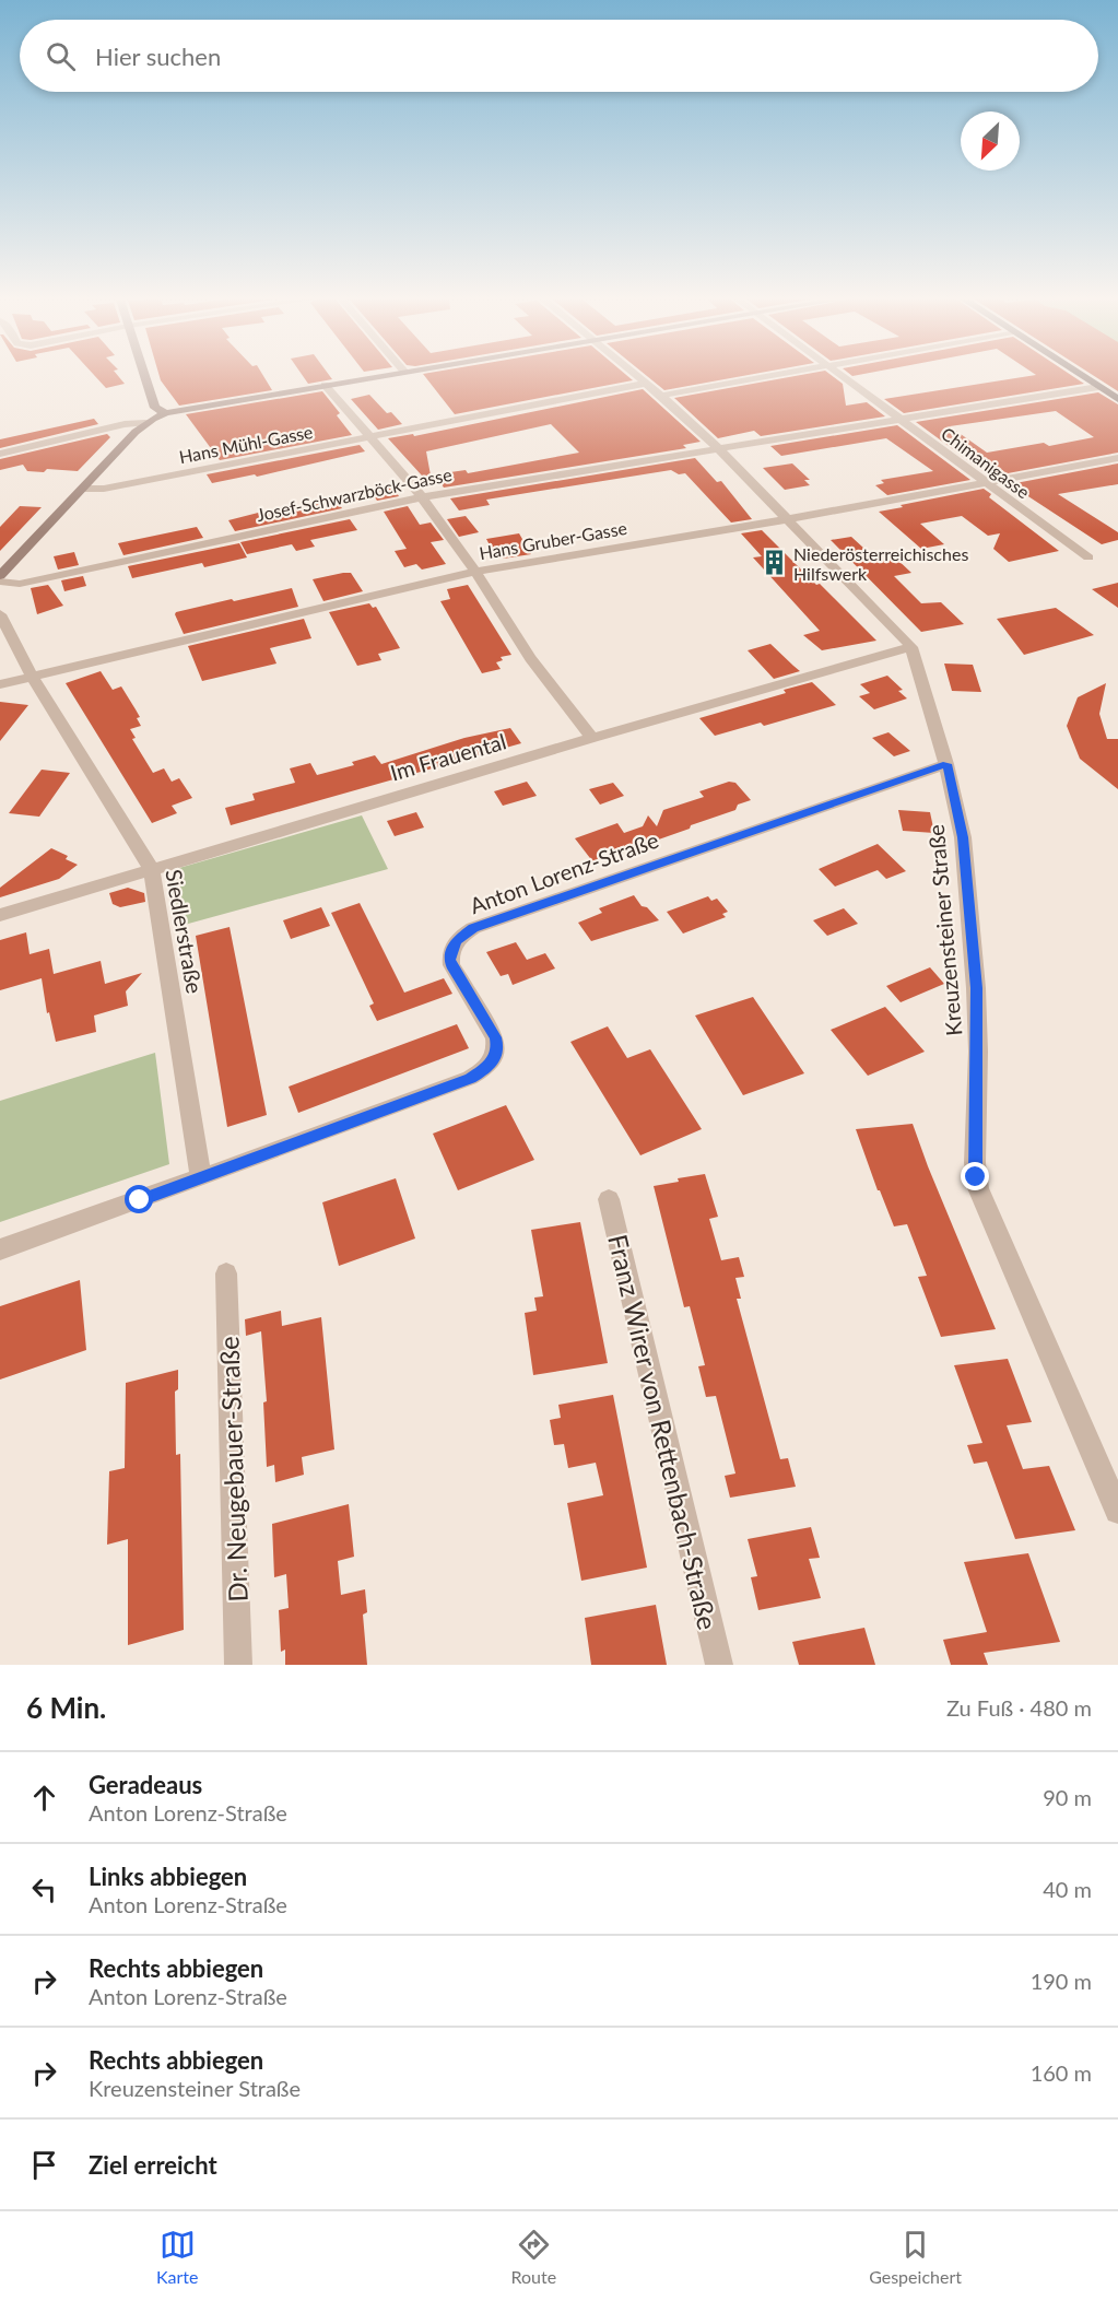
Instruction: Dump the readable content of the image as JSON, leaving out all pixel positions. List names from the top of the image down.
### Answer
{
  "streets": {
    "street": [
      "Hans Mühl-Gasse",
      "Chimanigasse",
      "Josef-Schwarzböck-Gasse",
      "Hans Gruber-Gasse",
      "Im Frauental",
      "Anton Lorenz-Straße",
      "Kreuzensteiner Straße",
      "Siedlerstraße",
      "Franz Wirer von Rettenbach-Straße",
      "Dr. Neugebauer-Straße"
    ]
  },
  "crossings": [
    ["Hans Mühl-Gasse", "Kreuzensteiner Straße"],
    ["Chimanigasse", "Josef-Schwarzböck-Gasse"],
    ["Chimanigasse", "Hans Gruber-Gasse"],
    ["Josef-Schwarzböck-Gasse", "Kreuzensteiner Straße"],
    ["Hans Gruber-Gasse", "Kreuzensteiner Straße"],
    ["Hans Gruber-Gasse", "Siedlerstraße"],
    ["Im Frauental", "Kreuzensteiner Straße"],
    ["Im Frauental", "Siedlerstraße"],
    ["Anton Lorenz-Straße", "Kreuzensteiner Straße"],
    ["Anton Lorenz-Straße", "Siedlerstraße"]
  ],
  "places": {
    "building": ["Niederösterreichisches Hilfswerk"]
  },
  "north": "bottom left",
  "page": {
    "search": "Hier suchen",
    "heading": ["6 Min.", "Zu Fuß · 480 m"],
    "list": [
      ["Geradeaus", "Anton Lorenz-Straße", "90 m"],
      ["Links abbiegen", "Anton Lorenz-Straße", "40 m"],
      ["Rechts abbiegen", "Anton Lorenz-Straße", "190 m"],
      ["Rechts abbiegen", "Kreuzensteiner Straße", "160 m"],
      "Ziel erreicht"
    ],
    "nav": ["Karte", "Route", "Gespeichert"]
  }
}
